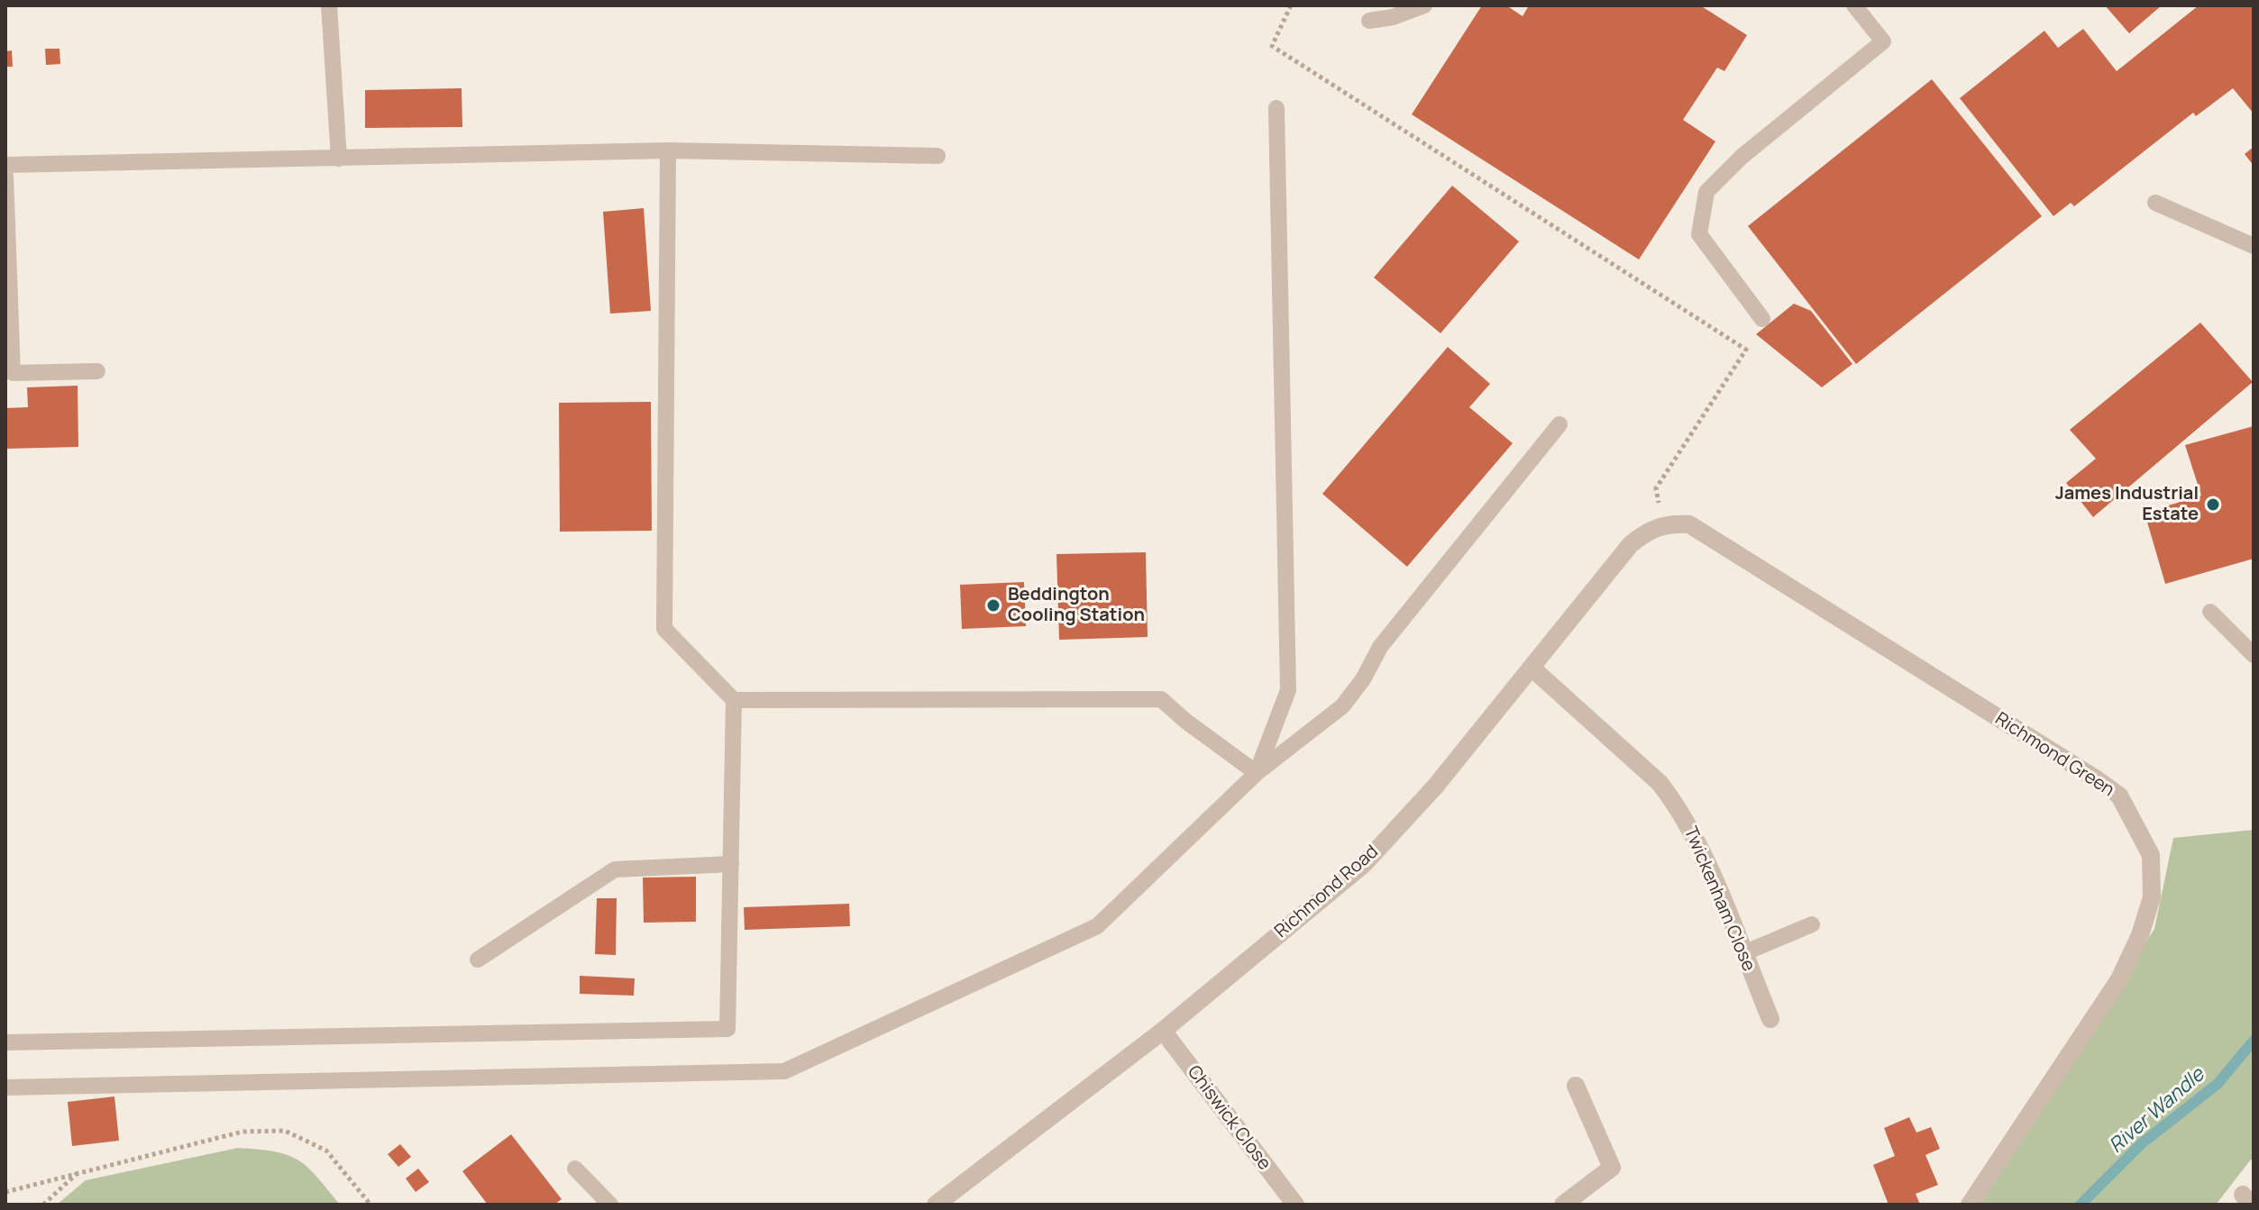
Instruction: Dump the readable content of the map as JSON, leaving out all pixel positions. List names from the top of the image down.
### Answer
{
  "streets": {
    "street": [
      "Richmond Green",
      "Richmond Road",
      "Twickenham Close",
      "Chiswick Close"
    ]
  },
  "crossings": [
    ["Richmond Green", "Richmond Road"],
    ["Richmond Road", "Twickenham Close"],
    ["Richmond Road", "Chiswick Close"]
  ],
  "water": ["River Wandle"],
  "places": ["James Industrial Estate", "Beddington Cooling Station"]
}
